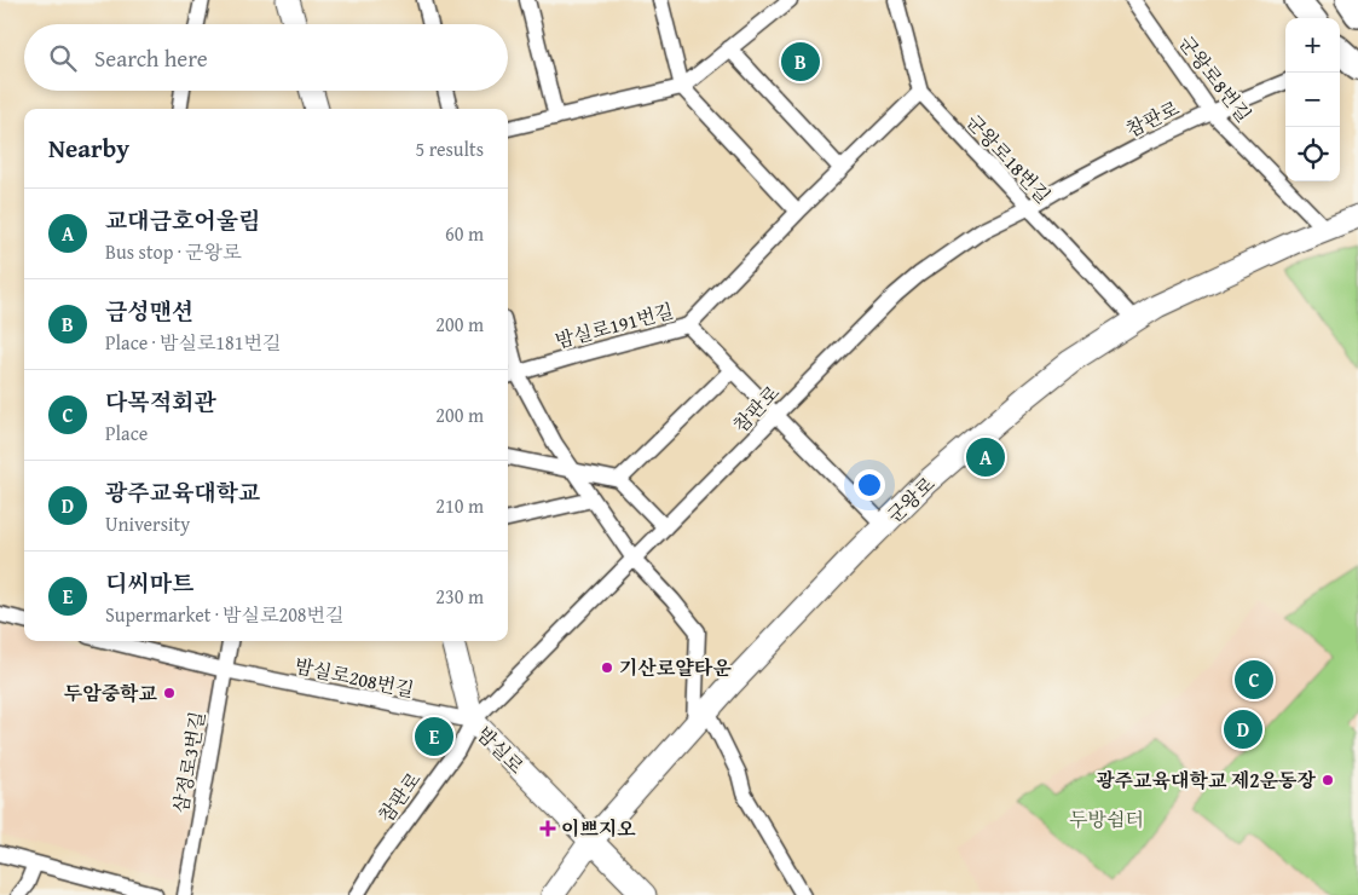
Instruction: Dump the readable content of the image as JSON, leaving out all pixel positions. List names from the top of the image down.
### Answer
{
  "streets": {
    "main road": ["군왕로", "밤실로"],
    "street": [
      "군왕로8번길",
      "참판로",
      "군왕로18번길",
      "밤실로191번길",
      "밤실로208번길",
      "삼정로3번길"
    ]
  },
  "crossings": [
    ["군왕로8번길", "참판로"],
    ["군왕로8번길", "군왕로"],
    ["참판로", "군왕로18번길"],
    ["참판로", "밤실로208번길"],
    ["참판로", "밤실로"],
    ["군왕로18번길", "밤실로191번길"],
    ["군왕로18번길", "군왕로"],
    ["군왕로", "밤실로"],
    ["밤실로208번길", "밤실로"],
    ["밤실로208번길", "삼정로3번길"]
  ],
  "parks": ["두방쉼터"],
  "places": {
    "other": ["기산로얄타운", "두암중학교", "광주교육대학교 제2운동장"],
    "health": ["이쁘지오"]
  },
  "page": {
    "map_buttons": ["+", "−"],
    "search": "Search here",
    "pins": [
      "B",
      "A",
      "C",
      "D",
      "E"
    ],
    "heading": ["Nearby", "5 results"],
    "list": [
      {
        "mark": "A",
        "name": "교대금호어울림",
        "note": "Bus stop · 군왕로",
        "value": "60 m"
      },
      {
        "mark": "B",
        "name": "금성맨션",
        "note": "Place · 밤실로181번길",
        "value": "200 m"
      },
      {
        "mark": "C",
        "name": "다목적회관",
        "note": "Place",
        "value": "200 m"
      },
      {
        "mark": "D",
        "name": "광주교육대학교",
        "note": "University",
        "value": "210 m"
      },
      {
        "mark": "E",
        "name": "디씨마트",
        "note": "Supermarket · 밤실로208번길",
        "value": "230 m"
      }
    ]
  }
}
